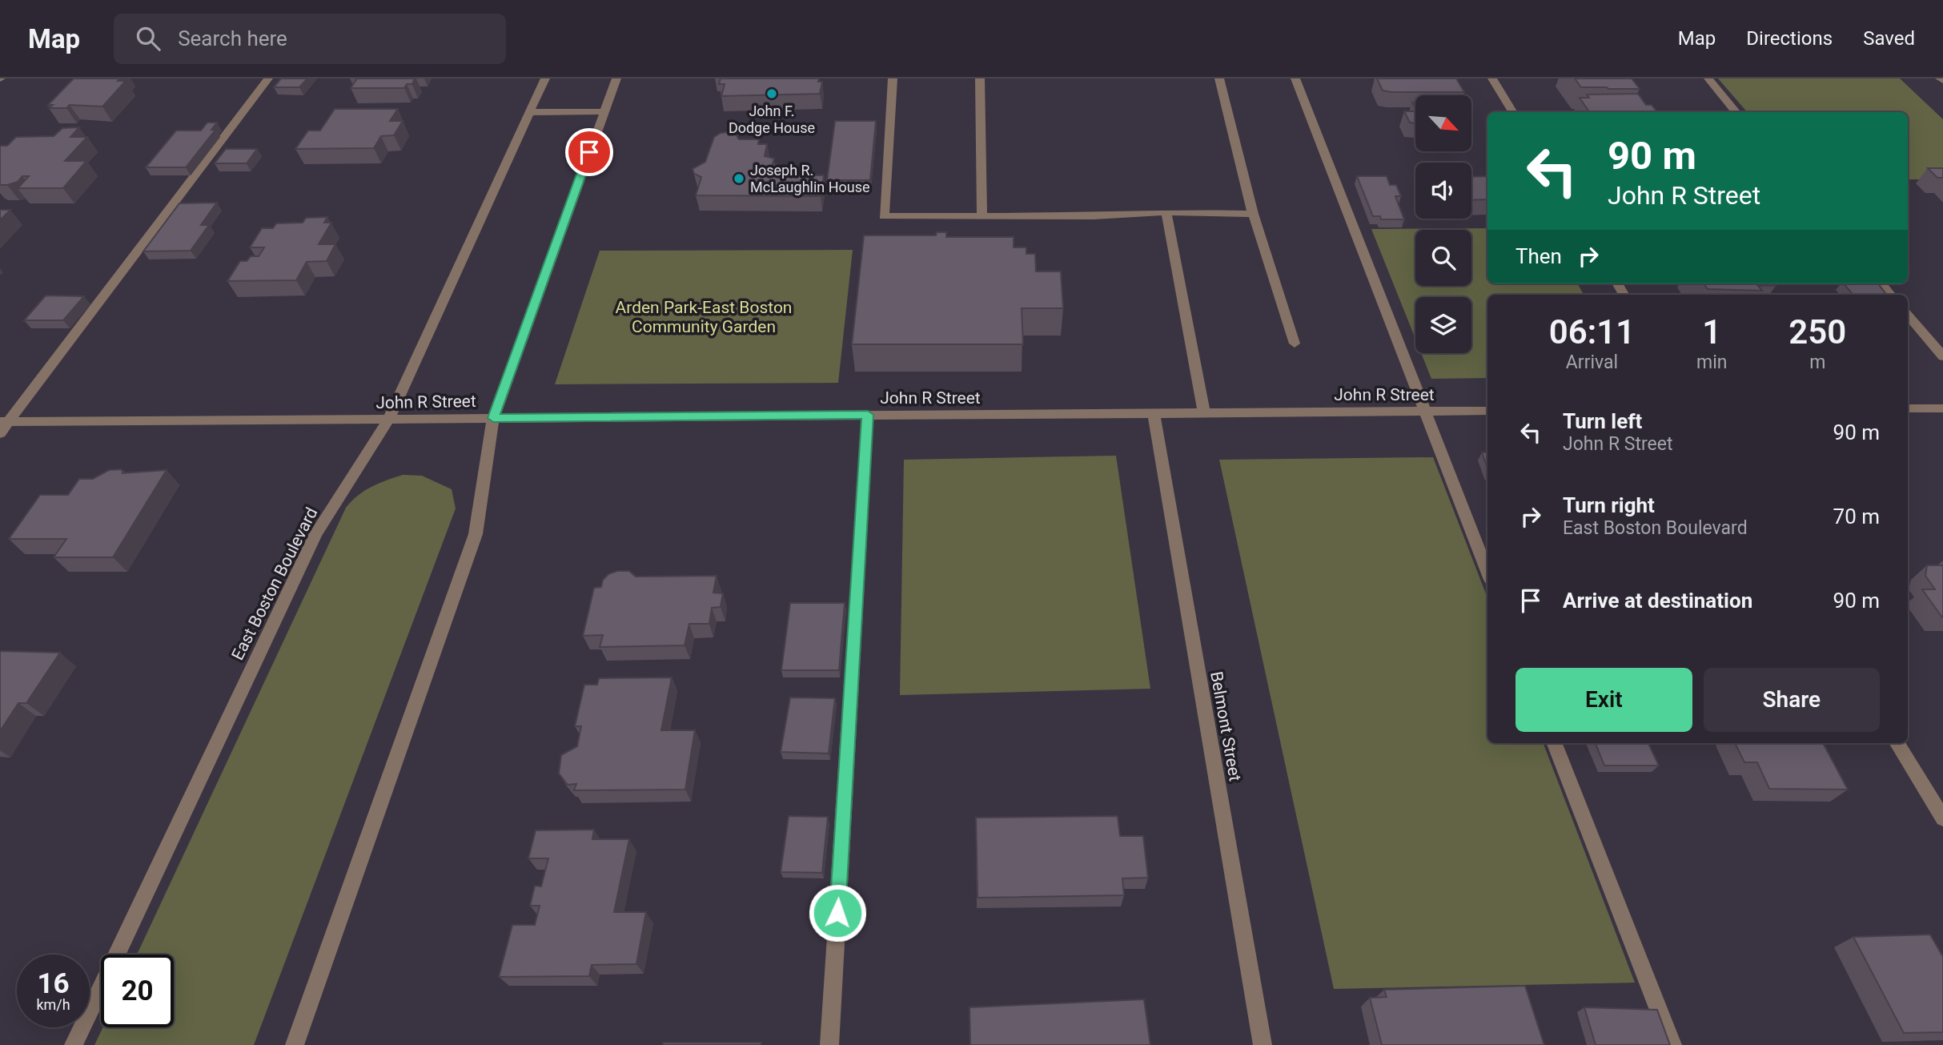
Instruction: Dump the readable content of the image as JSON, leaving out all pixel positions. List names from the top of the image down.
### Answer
{
  "streets": {
    "street": ["John R Street", "East Boston Boulevard", "Belmont Street"]
  },
  "crossings": [
    ["John R Street", "East Boston Boulevard"],
    ["John R Street", "Belmont Street"]
  ],
  "parks": ["Arden Park-East Boston Community Garden"],
  "places": ["John F. Dodge House", "Joseph R. McLaughlin House"],
  "north": "bottom right",
  "page": {
    "header": "Map",
    "search": "Search here",
    "nav": ["Map", "Directions", "Saved"],
    "turn": ["90 m", "John R Street"],
    "then": "Then",
    "eta": [
      "06:11",
      "Arrival",
      "1",
      "min",
      "250",
      "m"
    ],
    "list": [
      {
        "name": "Turn left",
        "note": "John R Street",
        "value": "90 m"
      },
      {
        "name": "Turn right",
        "note": "East Boston Boulevard",
        "value": "70 m"
      },
      {
        "name": "Arrive at destination",
        "value": "90 m"
      }
    ],
    "buttons": ["Exit", "Share"],
    "speed": "16 km/h",
    "limit": "20"
  }
}
